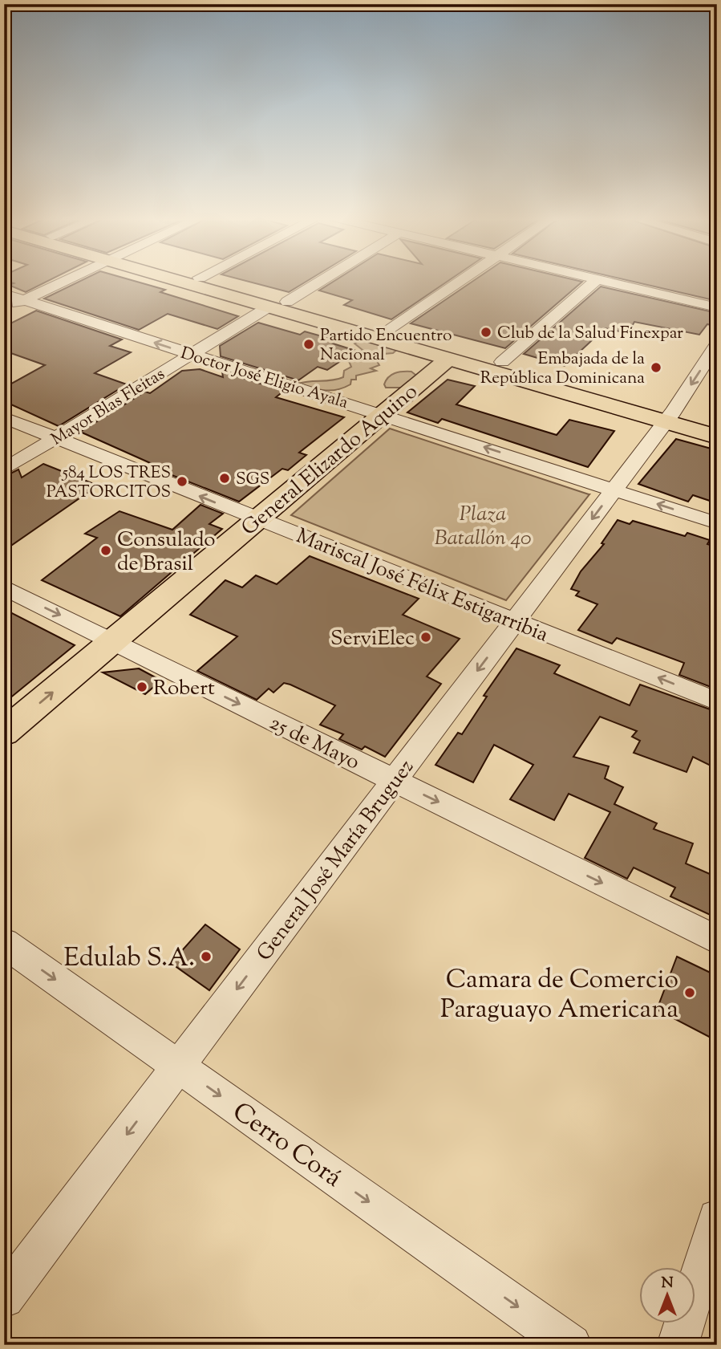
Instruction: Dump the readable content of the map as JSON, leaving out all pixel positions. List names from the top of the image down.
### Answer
{
  "streets": {
    "main road": ["General Elizardo Aquino"],
    "street": [
      "Doctor José Eligio Ayala",
      "Mayor Blas Fleitas",
      "Mariscal José Félix Estigarribia",
      "25 de Mayo",
      "General José María Bruguez",
      "Cerro Corá"
    ]
  },
  "crossings": [
    ["Doctor José Eligio Ayala", "Mayor Blas Fleitas"],
    ["Doctor José Eligio Ayala", "General Elizardo Aquino"],
    ["Doctor José Eligio Ayala", "General José María Bruguez"],
    ["Mayor Blas Fleitas", "Mariscal José Félix Estigarribia"],
    ["General Elizardo Aquino", "Mariscal José Félix Estigarribia"],
    ["General Elizardo Aquino", "25 de Mayo"],
    ["Mariscal José Félix Estigarribia", "General José María Bruguez"],
    ["25 de Mayo", "General José María Bruguez"],
    ["General José María Bruguez", "Cerro Corá"]
  ],
  "one_way": [
    "Doctor José Eligio Ayala",
    "Mariscal José Félix Estigarribia",
    "25 de Mayo",
    "General José María Bruguez",
    "Cerro Corá"
  ],
  "parks": ["Plaza Batallón 40"],
  "places": [
    "Club de la Salud Finexpar",
    "Partido Encuentro Nacional",
    "Embajada de la República Dominicana",
    "SGS",
    "584 LOS TRES PASTORCITOS",
    "Consulado de Brasil",
    "ServiElec",
    "Robert",
    "Edulab S.A.",
    "Camara de Comercio Paraguayo Americana"
  ],
  "north": "top"
}
